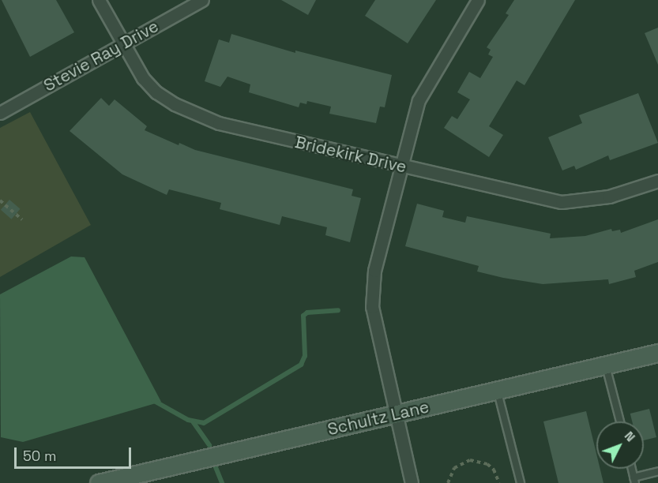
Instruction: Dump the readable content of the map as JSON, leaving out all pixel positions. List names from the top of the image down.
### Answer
{
  "streets": {
    "street": ["Stevie Ray Drive", "Bridekirk Drive", "Schultz Lane"]
  },
  "crossings": [
    ["Stevie Ray Drive", "Bridekirk Drive"]
  ],
  "scale_bar": "50 m",
  "north": "top right"
}
